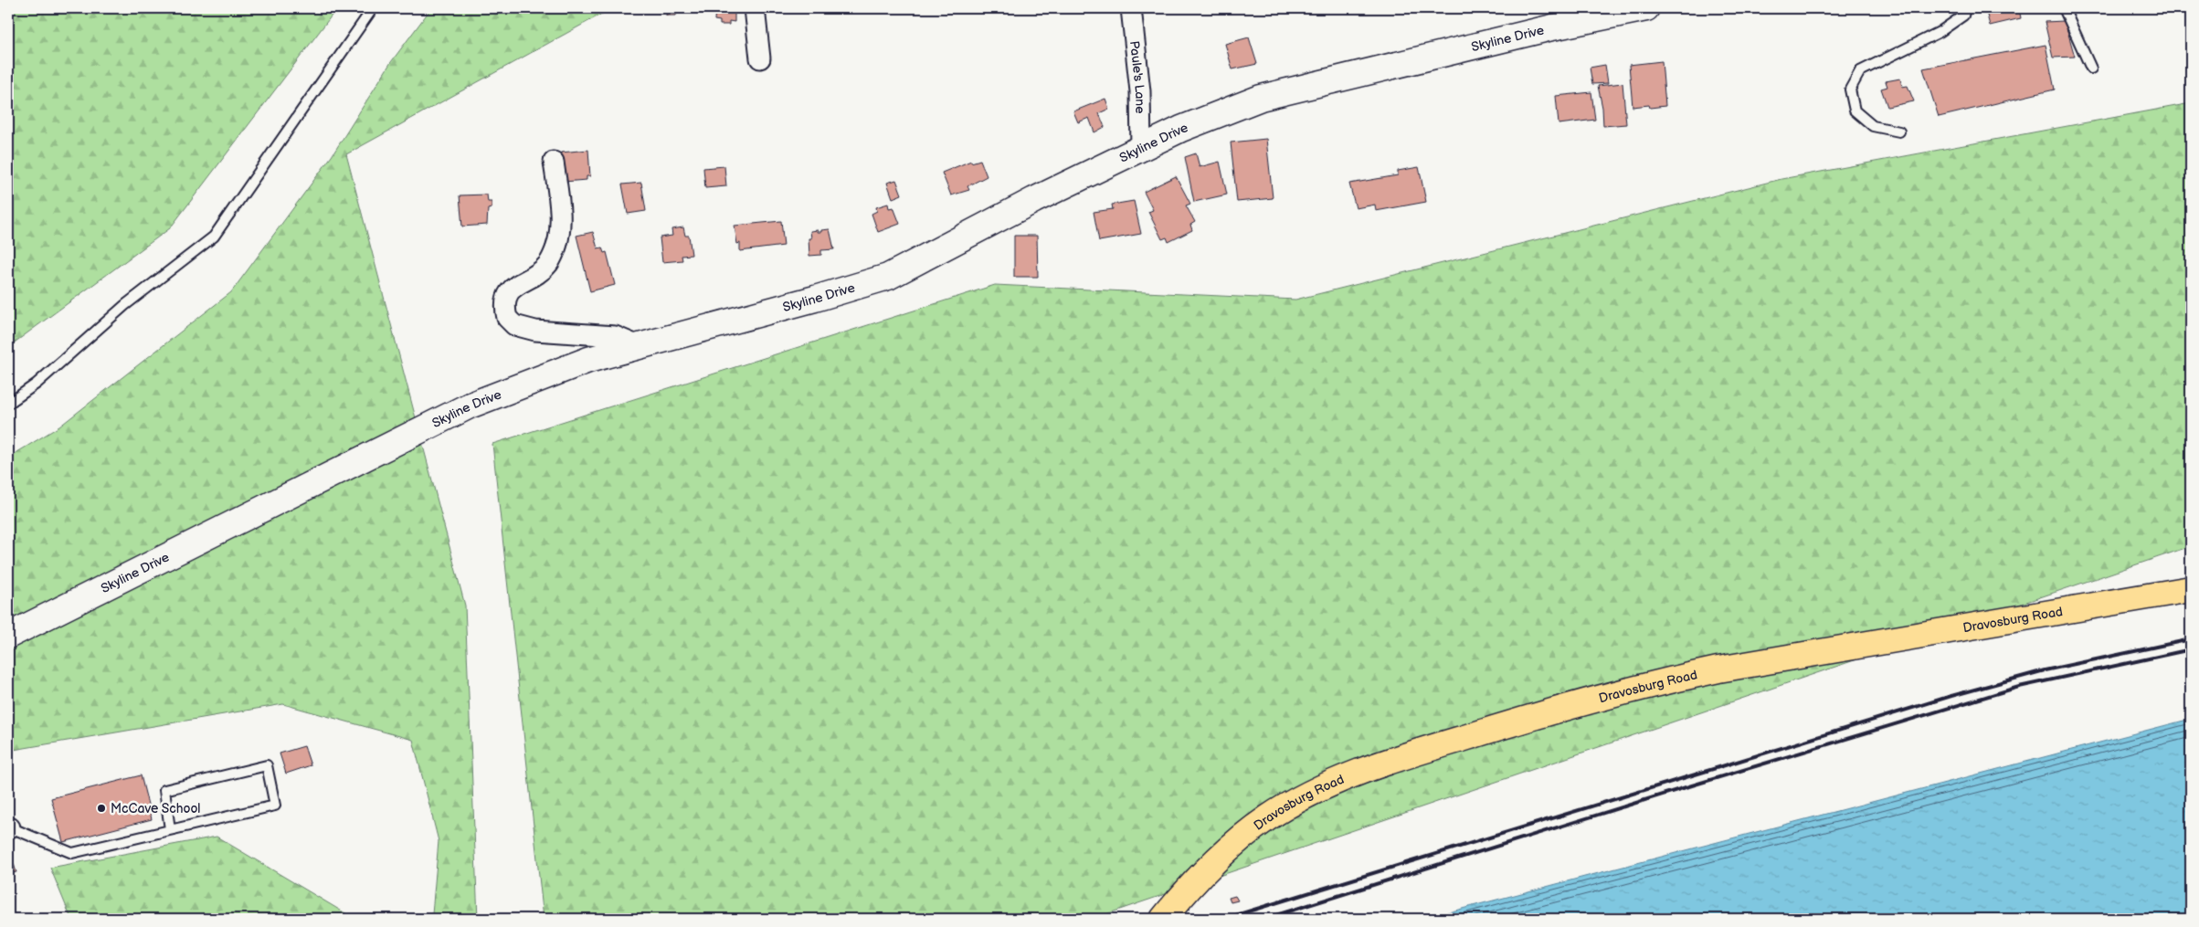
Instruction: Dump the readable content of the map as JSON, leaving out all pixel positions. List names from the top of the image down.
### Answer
{
  "streets": {
    "main road": ["Dravosburg Road"],
    "street": ["Skyline Drive", "Paule's Lane"]
  },
  "crossings": [
    ["Skyline Drive", "Paule's Lane"]
  ],
  "places": ["McCave School"]
}
